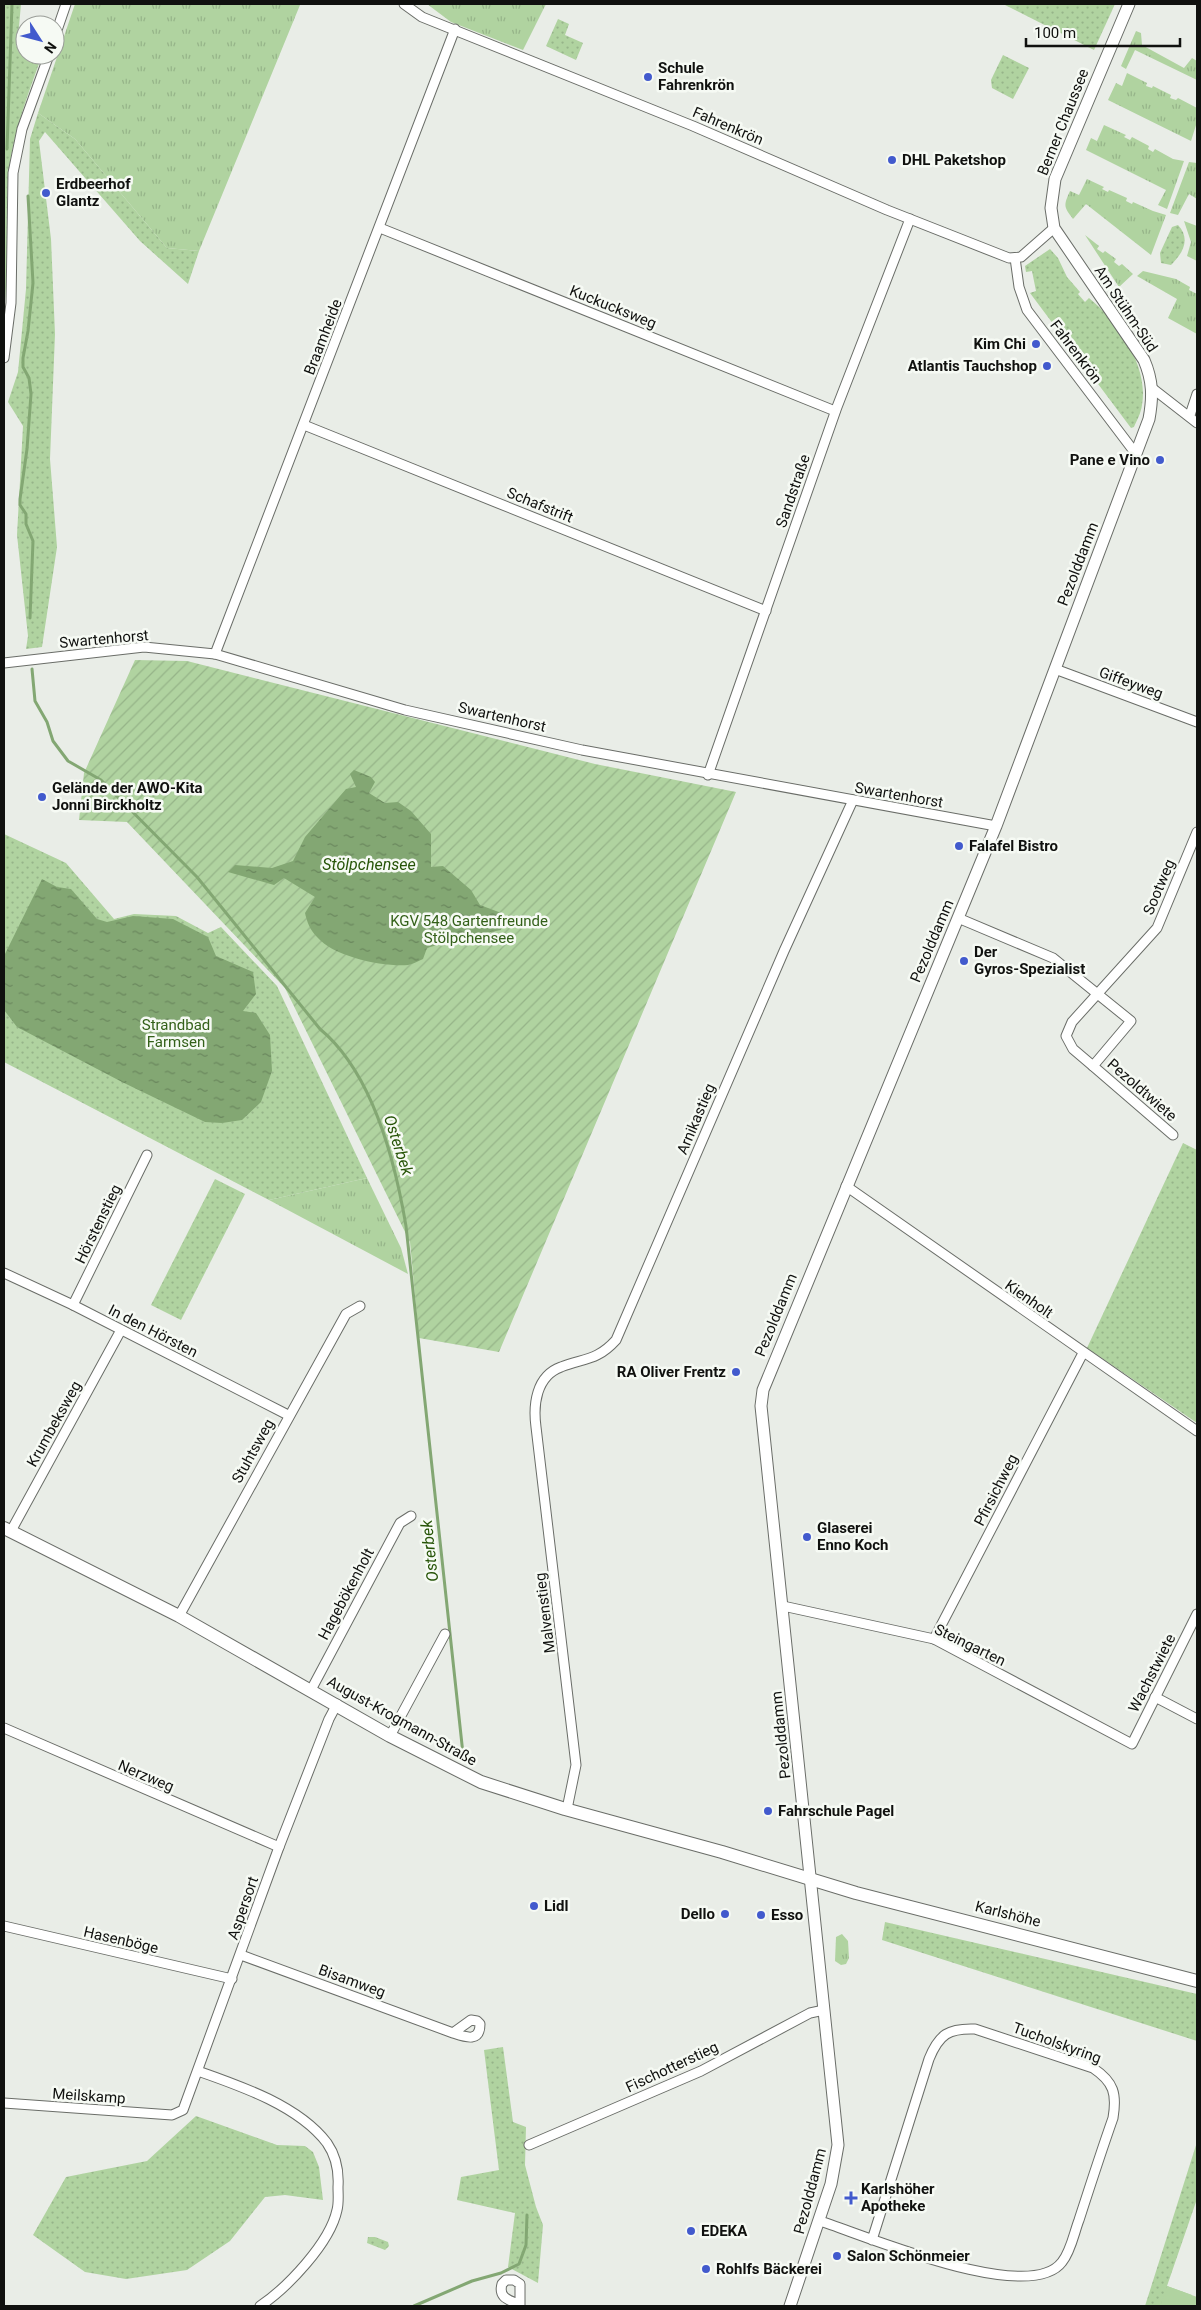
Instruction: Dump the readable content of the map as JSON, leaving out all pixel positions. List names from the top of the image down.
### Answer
{
  "streets": {
    "main road": ["August-Krogmann-Straße", "Karlshöhe"],
    "street": [
      "Berner Chaussee",
      "Fahrenkrön",
      "Kuckucksweg",
      "Am Stühm-Süd",
      "Braamheide",
      "Sandstraße",
      "Schafstrift",
      "Pezolddamm",
      "Swartenhorst",
      "Giffeyweg",
      "Sootweg",
      "Pezoldtwiete",
      "Arnikastieg",
      "Hörstenstieg",
      "Kienholt",
      "In den Hörsten",
      "Krumbeksweg",
      "Stuhtsweg",
      "Pfirsichweg",
      "Hagebökenholt",
      "Malvenstieg",
      "Steingarten",
      "Wachstwiete",
      "Nerzweg",
      "Aspersort",
      "Hasenböge",
      "Bisamweg",
      "Tucholskyring",
      "Fischotterstieg",
      "Meilskamp"
    ]
  },
  "crossings": [
    ["Berner Chaussee", "Am Stühm-Süd"],
    ["Fahrenkrön", "Braamheide"],
    ["Fahrenkrön", "Sandstraße"],
    ["Fahrenkrön", "Pezolddamm"],
    ["Kuckucksweg", "Braamheide"],
    ["Kuckucksweg", "Sandstraße"],
    ["Am Stühm-Süd", "Pezolddamm"],
    ["Braamheide", "Schafstrift"],
    ["Braamheide", "Swartenhorst"],
    ["Sandstraße", "Schafstrift"],
    ["Sandstraße", "Swartenhorst"],
    ["Pezolddamm", "Swartenhorst"],
    ["Pezolddamm", "Giffeyweg"],
    ["Pezolddamm", "Pezoldtwiete"],
    ["Pezolddamm", "Kienholt"],
    ["Pezolddamm", "Steingarten"],
    ["Pezolddamm", "August-Krogmann-Straße"],
    ["Pezolddamm", "Karlshöhe"],
    ["Pezolddamm", "Tucholskyring"],
    ["Pezolddamm", "Fischotterstieg"],
    ["Swartenhorst", "Arnikastieg"],
    ["Sootweg", "Pezoldtwiete"],
    ["Arnikastieg", "Malvenstieg"],
    ["Hörstenstieg", "In den Hörsten"],
    ["Kienholt", "Pfirsichweg"],
    ["In den Hörsten", "Krumbeksweg"],
    ["In den Hörsten", "Stuhtsweg"],
    ["Krumbeksweg", "August-Krogmann-Straße"],
    ["Stuhtsweg", "August-Krogmann-Straße"],
    ["Pfirsichweg", "Steingarten"],
    ["Hagebökenholt", "August-Krogmann-Straße"],
    ["Malvenstieg", "August-Krogmann-Straße"],
    ["Steingarten", "Wachstwiete"],
    ["August-Krogmann-Straße", "Aspersort"],
    ["August-Krogmann-Straße", "Karlshöhe"],
    ["Nerzweg", "Aspersort"],
    ["Aspersort", "Hasenböge"],
    ["Aspersort", "Bisamweg"],
    ["Aspersort", "Meilskamp"]
  ],
  "water": ["Stölpchensee", "Osterbek"],
  "parks": ["KGV 548 Gartenfreunde Stölpchensee", "Strandbad Farmsen"],
  "places": {
    "other": [
      "Schule Fahrenkrön",
      "DHL Paketshop",
      "Erdbeerhof Glantz",
      "Kim Chi",
      "Atlantis Tauchshop",
      "Pane e Vino",
      "Gelände der AWO-Kita Jonni Birckholtz",
      "Falafel Bistro",
      "Der Gyros-Spezialist",
      "RA Oliver Frentz",
      "Glaserei Enno Koch",
      "Fahrschule Pagel",
      "Lidl",
      "Dello",
      "Esso",
      "EDEKA",
      "Salon Schönmeier",
      "Rohlfs Bäckerei"
    ],
    "health": ["Karlshöher Apotheke"]
  },
  "scale_bar": "100 m",
  "north": "bottom right"
}
